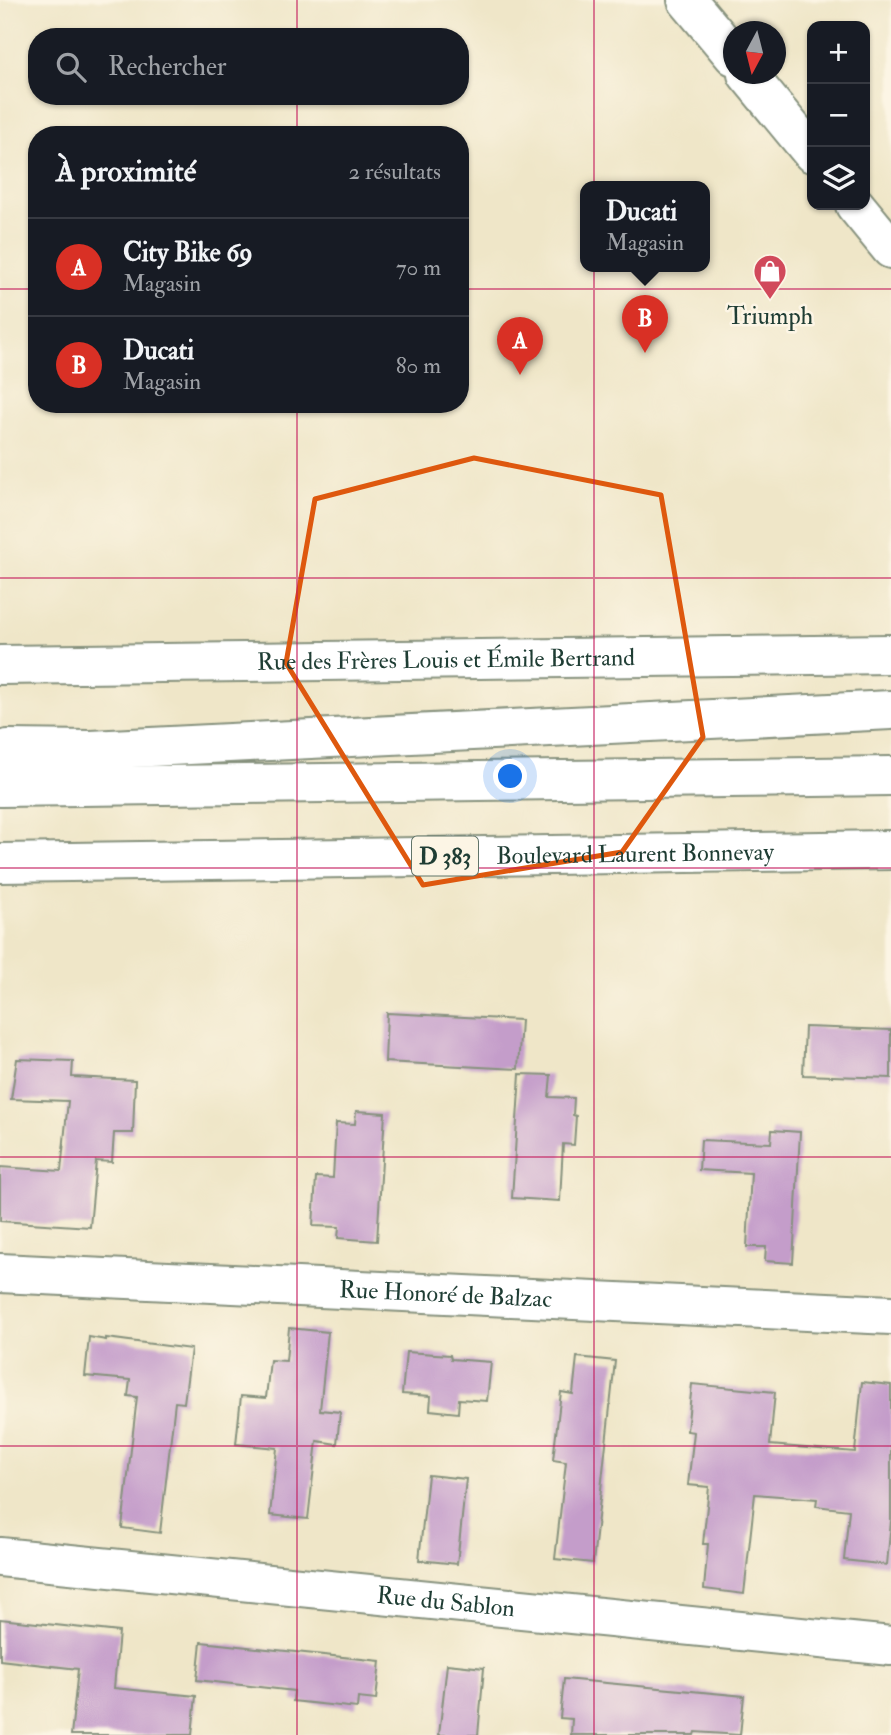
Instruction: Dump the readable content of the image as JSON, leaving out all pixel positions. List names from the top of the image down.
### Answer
{
  "streets": {
    "main road": [
      "Rue des Frères Louis et Émile Bertrand",
      "Boulevard Laurent Bonnevay",
      "D 383",
      "Rue Honoré de Balzac",
      "Rue du Sablon"
    ]
  },
  "places": {
    "shop": ["Triumph"]
  },
  "north": "bottom",
  "page": {
    "map_buttons": ["+", "−"],
    "search": "Rechercher",
    "heading": ["À proximité", "2 résultats"],
    "popup": ["Ducati", "Magasin"],
    "list": [
      {
        "mark": "A",
        "name": "City Bike 69",
        "note": "Magasin",
        "value": "70 m"
      },
      {
        "mark": "B",
        "name": "Ducati",
        "note": "Magasin",
        "value": "80 m"
      }
    ],
    "pins": ["B", "A"]
  }
}
